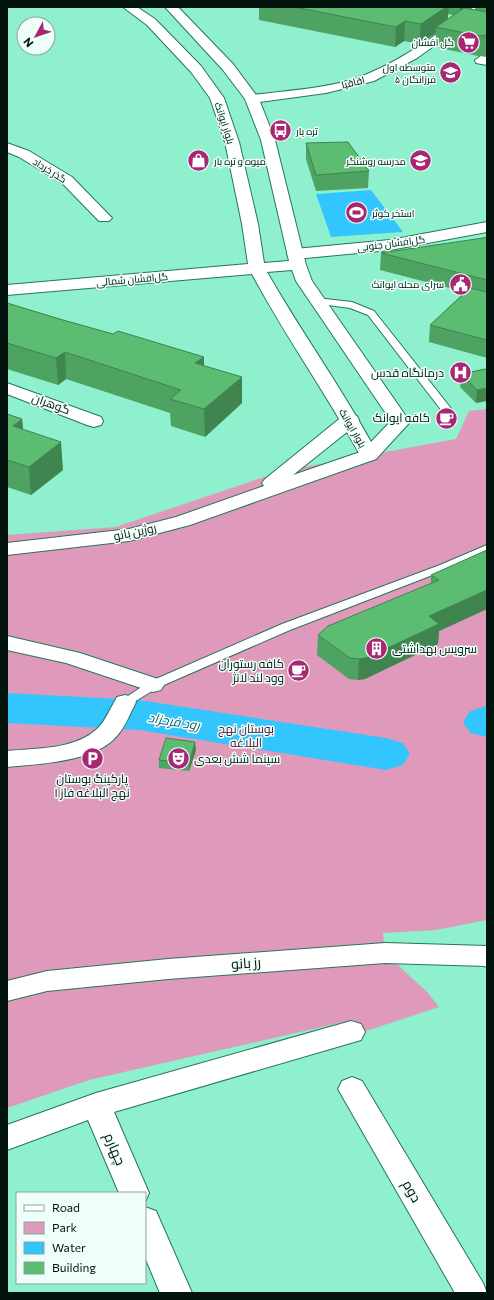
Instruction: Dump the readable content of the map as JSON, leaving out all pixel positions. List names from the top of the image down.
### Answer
{
  "streets": {
    "main road": [
      "اقاقیا",
      "بلوار ایوانک",
      "گذر خرداد",
      "گل‌افشان جنوبی",
      "گل‌افشان شمالی",
      "گوهران",
      "روژین بانو",
      "رز بانو",
      "چهارم",
      "دوم"
    ]
  },
  "crossings": [
    ["اقاقیا", "بلوار ایوانک"],
    ["بلوار ایوانک", "گل‌افشان جنوبی"],
    ["بلوار ایوانک", "گل‌افشان شمالی"],
    ["بلوار ایوانک", "روژین بانو"]
  ],
  "water": ["رود فرحزاد"],
  "parks": ["بوستان نهج البلاغه"],
  "places": {
    "supermarket": ["گل افشان"],
    "school or university": ["متوسطه اول فرزانگان ۵", "مدرسه روشنگر"],
    "bus stop": ["تره بار"],
    "shop": ["میوه و تره بار"],
    "sports": ["استخر کوثر"],
    "public building": ["سرای محله ایوانک"],
    "hospital": ["درمانگاه قدس"],
    "cafe": ["کافه ایوانک", "کافه رستوران وود لند لانژ"],
    "building": ["سرویس بهداشتی"],
    "parking": ["پارکینگ بوستان نهج البلاغه فاز ۱"],
    "theatre": ["سینما شش بعدی"]
  },
  "legend": [
    "Road",
    "Park",
    "Water",
    "Building"
  ],
  "north": "bottom left"
}
